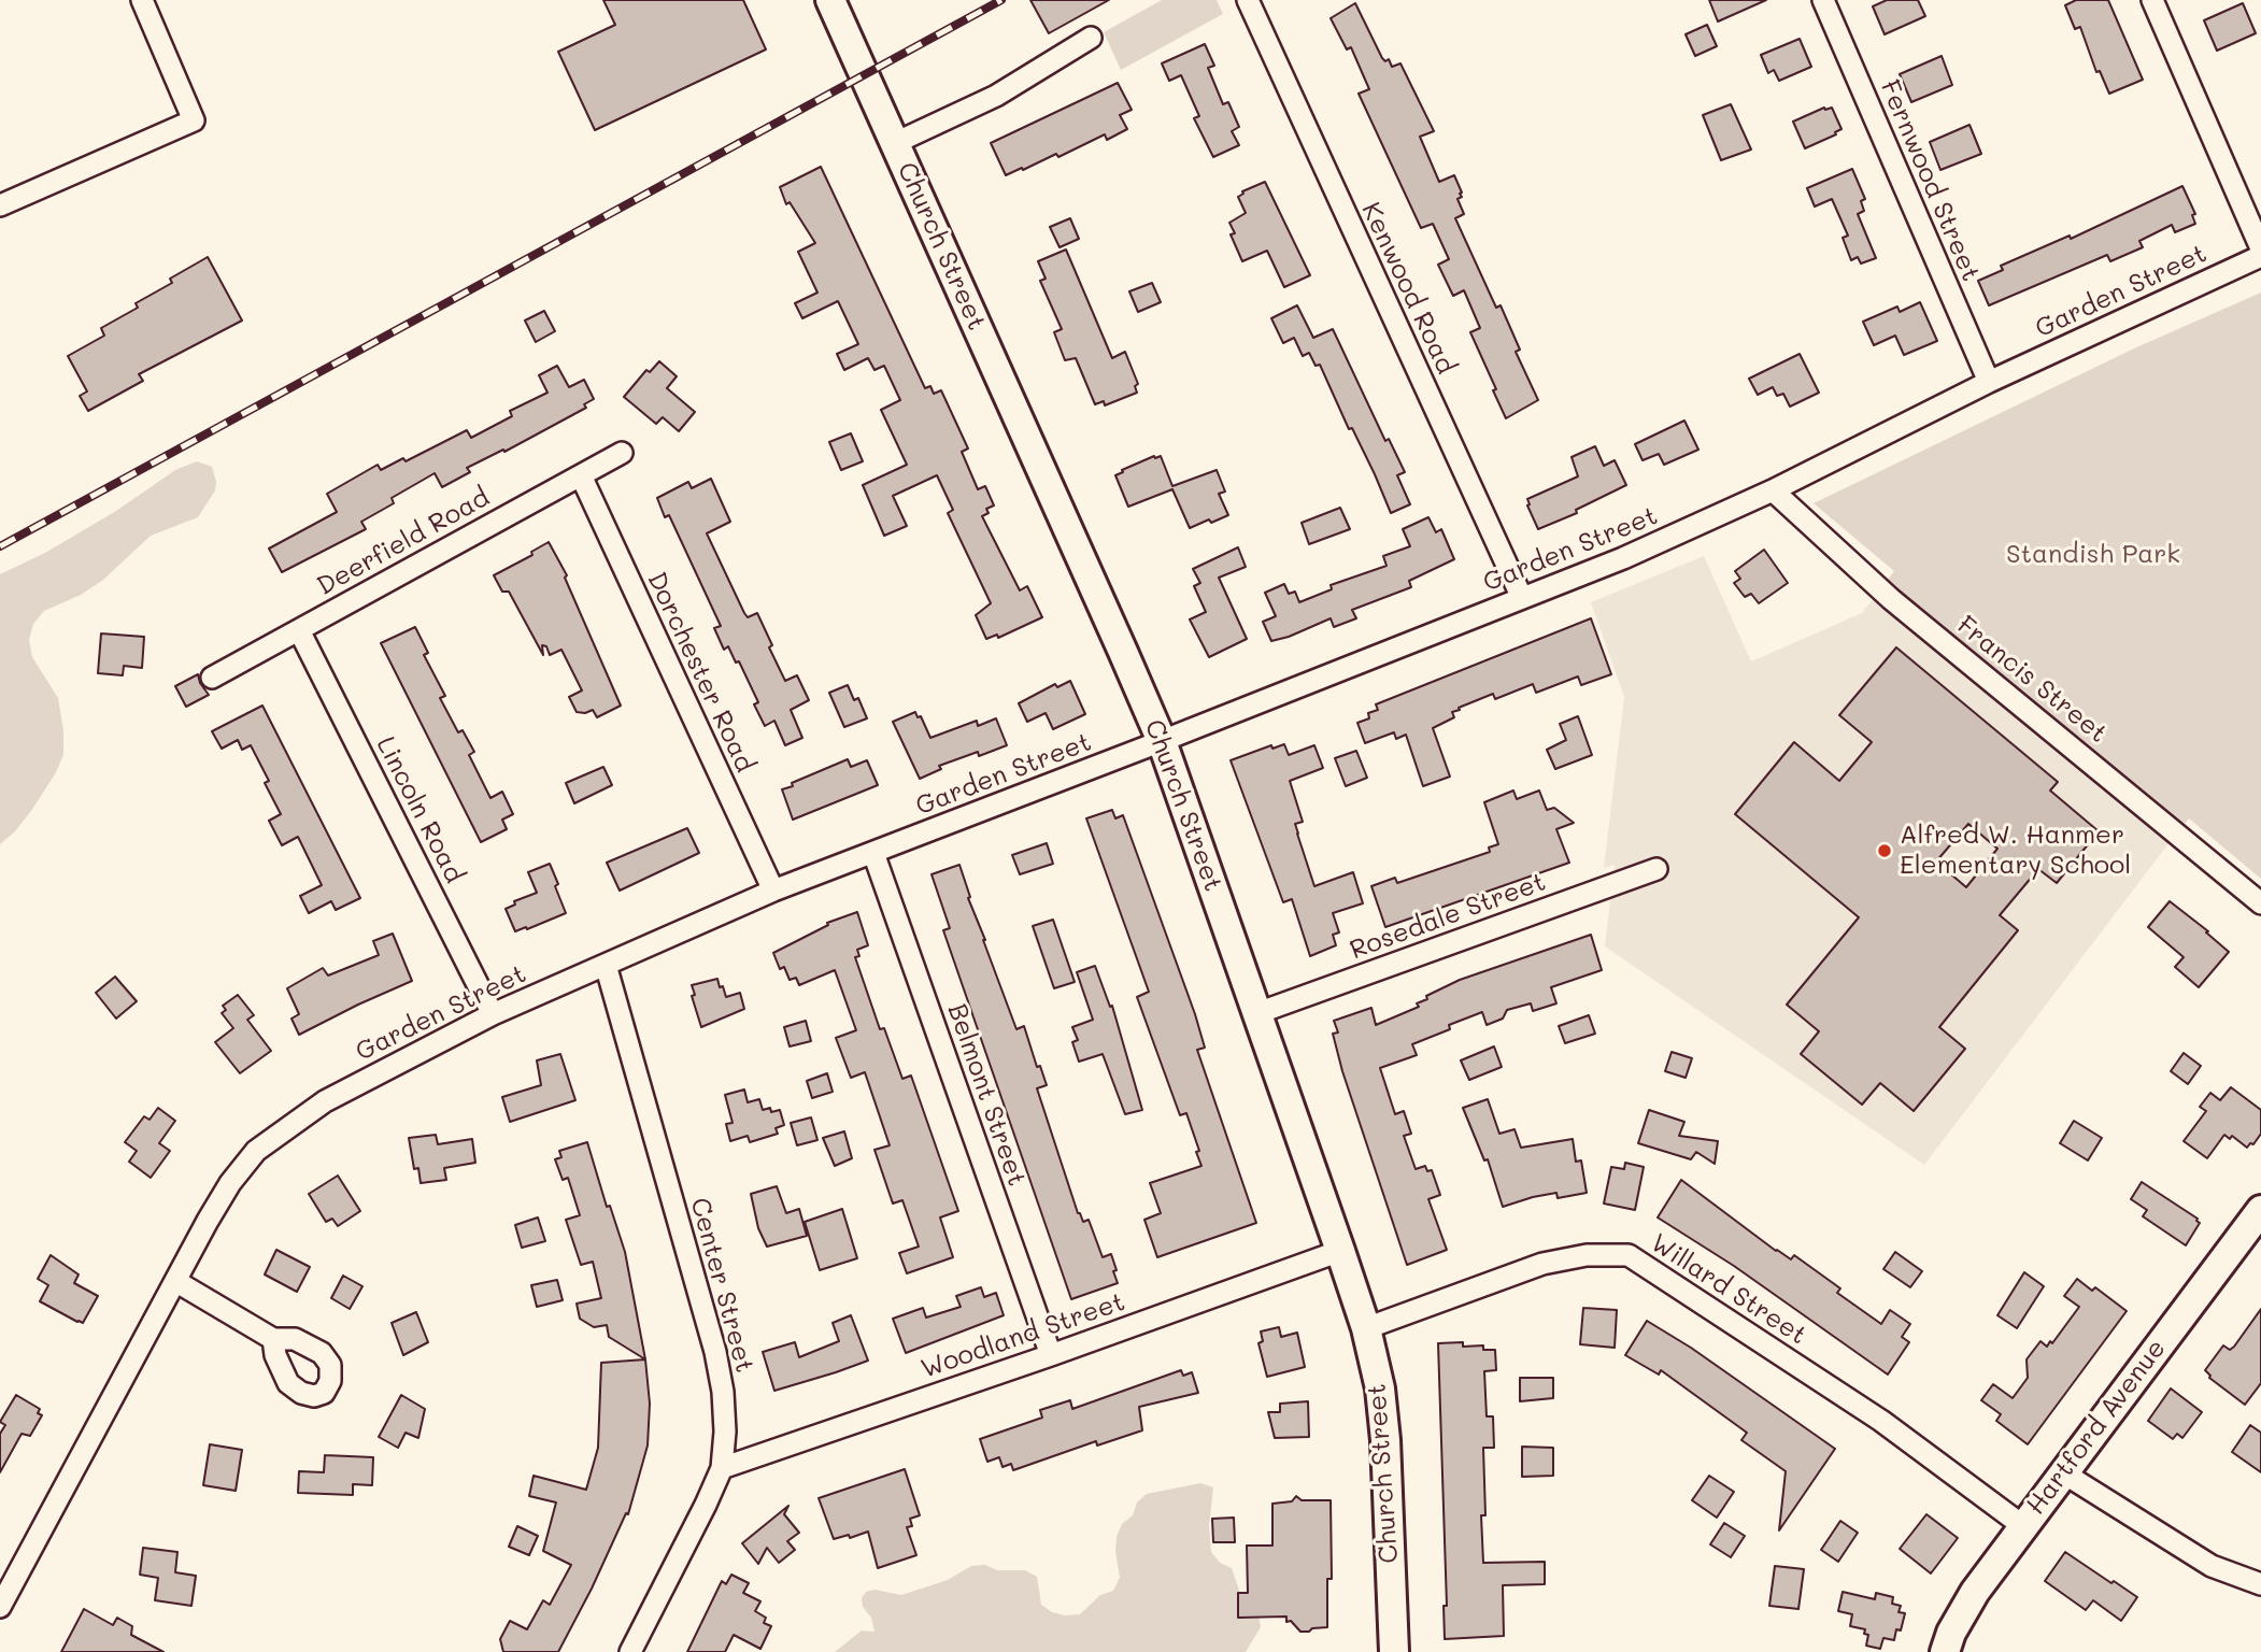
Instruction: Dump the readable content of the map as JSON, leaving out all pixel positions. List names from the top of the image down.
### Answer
{
  "streets": {
    "street": [
      "Fernwood Street",
      "Church Street",
      "Kenwood Road",
      "Garden Street",
      "Deerfield Road",
      "Dorchester Road",
      "Francis Street",
      "Lincoln Road",
      "Rosedale Street",
      "Belmont Street",
      "Center Street",
      "Willard Street",
      "Woodland Street",
      "Hartford Avenue"
    ]
  },
  "crossings": [
    ["Fernwood Street", "Garden Street"],
    ["Church Street", "Garden Street"],
    ["Church Street", "Rosedale Street"],
    ["Church Street", "Willard Street"],
    ["Church Street", "Woodland Street"],
    ["Kenwood Road", "Garden Street"],
    ["Garden Street", "Dorchester Road"],
    ["Garden Street", "Francis Street"],
    ["Garden Street", "Lincoln Road"],
    ["Garden Street", "Belmont Street"],
    ["Garden Street", "Center Street"],
    ["Deerfield Road", "Dorchester Road"],
    ["Deerfield Road", "Lincoln Road"],
    ["Belmont Street", "Woodland Street"],
    ["Center Street", "Woodland Street"],
    ["Willard Street", "Hartford Avenue"]
  ],
  "parks": ["Standish Park"],
  "places": ["Alfred W. Hanmer Elementary School"]
}
